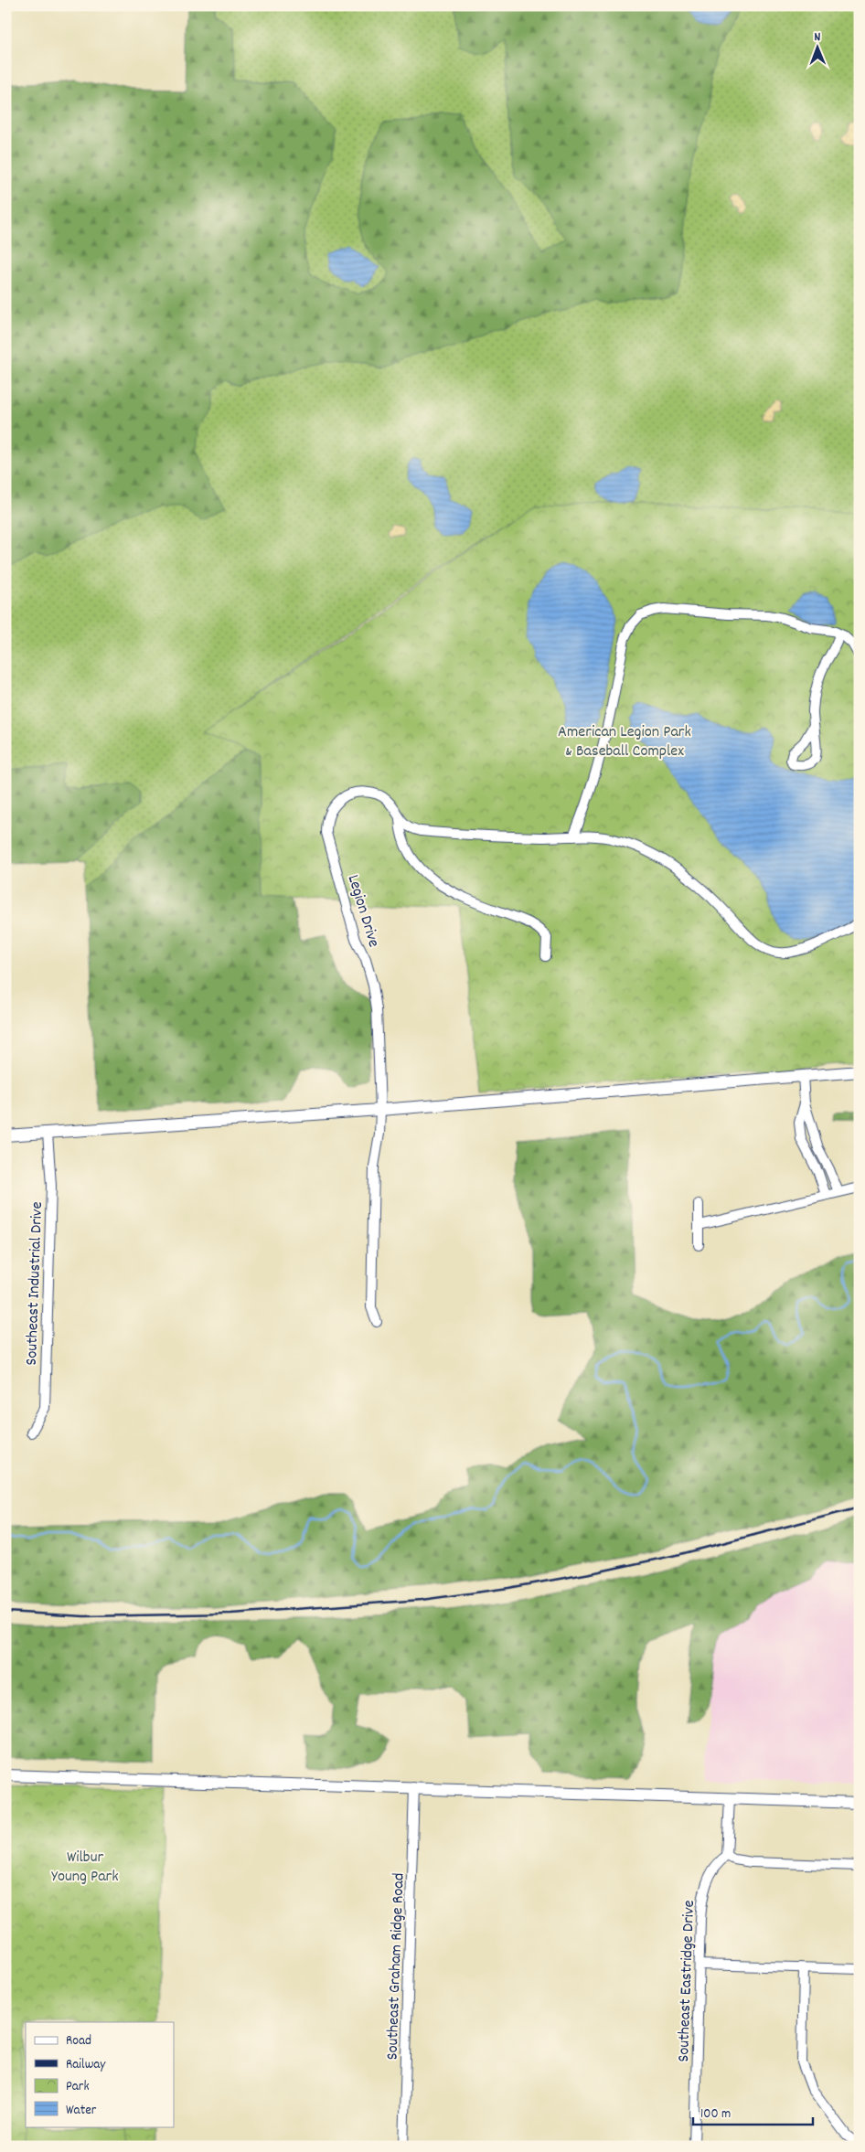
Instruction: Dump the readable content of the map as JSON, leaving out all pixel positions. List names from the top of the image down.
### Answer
{
  "streets": {
    "street": [
      "Legion Drive",
      "Southeast Industrial Drive",
      "Southeast Graham Ridge Road",
      "Southeast Eastridge Drive"
    ]
  },
  "parks": ["American Legion Park & Baseball Complex", "Wilbur Young Park"],
  "legend": [
    "Road",
    "Railway",
    "Park",
    "Water"
  ],
  "scale_bar": "100 m",
  "north": "top"
}
